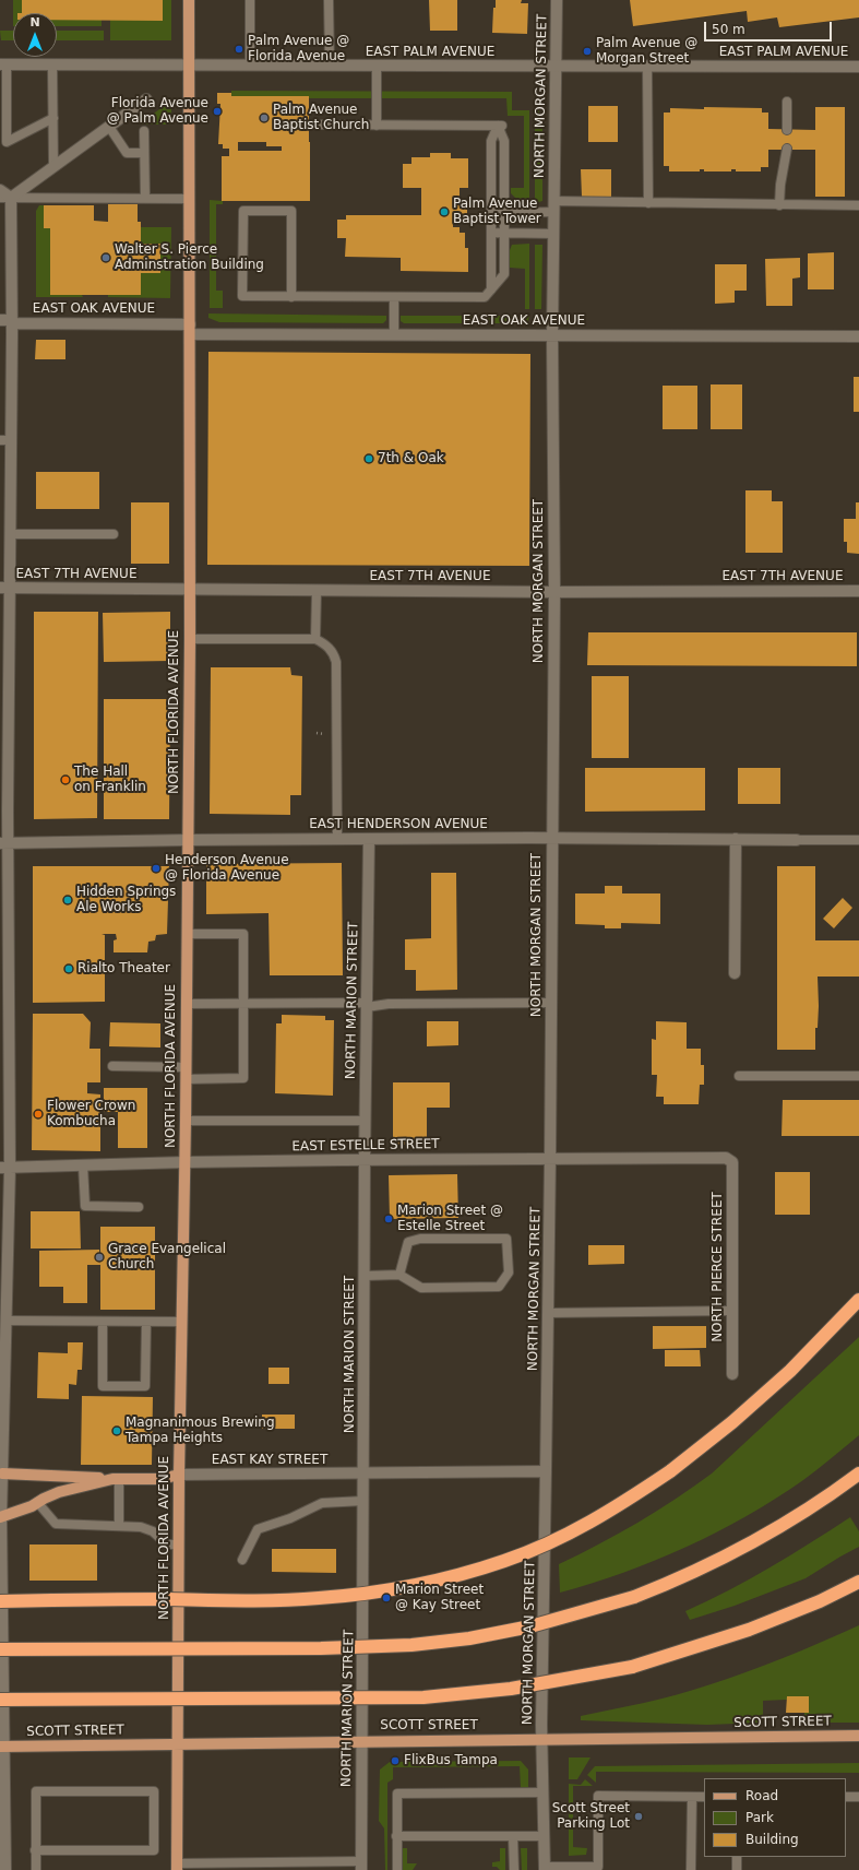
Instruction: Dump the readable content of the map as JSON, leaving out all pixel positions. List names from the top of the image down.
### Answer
{
  "streets": {
    "main road": ["NORTH FLORIDA AVENUE", "EAST KAY STREET", "SCOTT STREET"],
    "street": [
      "EAST PALM AVENUE",
      "NORTH MORGAN STREET",
      "EAST OAK AVENUE",
      "EAST 7TH AVENUE",
      "EAST HENDERSON AVENUE",
      "NORTH MARION STREET",
      "EAST ESTELLE STREET",
      "NORTH PIERCE STREET"
    ]
  },
  "crossings": [
    ["EAST PALM AVENUE", "NORTH MORGAN STREET"],
    ["EAST PALM AVENUE", "NORTH FLORIDA AVENUE"],
    ["NORTH MORGAN STREET", "EAST OAK AVENUE"],
    ["NORTH MORGAN STREET", "EAST 7TH AVENUE"],
    ["NORTH MORGAN STREET", "EAST HENDERSON AVENUE"],
    ["NORTH MORGAN STREET", "EAST ESTELLE STREET"],
    ["NORTH MORGAN STREET", "EAST KAY STREET"],
    ["NORTH MORGAN STREET", "SCOTT STREET"],
    ["EAST OAK AVENUE", "NORTH FLORIDA AVENUE"],
    ["EAST 7TH AVENUE", "NORTH FLORIDA AVENUE"],
    ["NORTH FLORIDA AVENUE", "EAST HENDERSON AVENUE"],
    ["NORTH FLORIDA AVENUE", "EAST ESTELLE STREET"],
    ["NORTH FLORIDA AVENUE", "EAST KAY STREET"],
    ["NORTH FLORIDA AVENUE", "SCOTT STREET"],
    ["EAST HENDERSON AVENUE", "NORTH MARION STREET"],
    ["NORTH MARION STREET", "EAST ESTELLE STREET"],
    ["NORTH MARION STREET", "EAST KAY STREET"],
    ["NORTH MARION STREET", "SCOTT STREET"],
    ["EAST ESTELLE STREET", "NORTH PIERCE STREET"]
  ],
  "places": [
    "Palm Avenue @ Florida Avenue",
    "Palm Avenue @ Morgan Street",
    "Florida Avenue @ Palm Avenue",
    "Palm Avenue Baptist Church",
    "Palm Avenue Baptist Tower",
    "Walter S. Pierce Adminstration Building",
    "7th & Oak",
    "The Hall on Franklin",
    "Henderson Avenue @ Florida Avenue",
    "Hidden Springs Ale Works",
    "Rialto Theater",
    "Flower Crown Kombucha",
    "Marion Street @ Estelle Street",
    "Grace Evangelical Church",
    "Magnanimous Brewing Tampa Heights",
    "Marion Street @ Kay Street",
    "FlixBus Tampa",
    "Scott Street Parking Lot"
  ],
  "legend": ["Road", "Park", "Building"],
  "scale_bar": "50 m",
  "north": "top"
}
